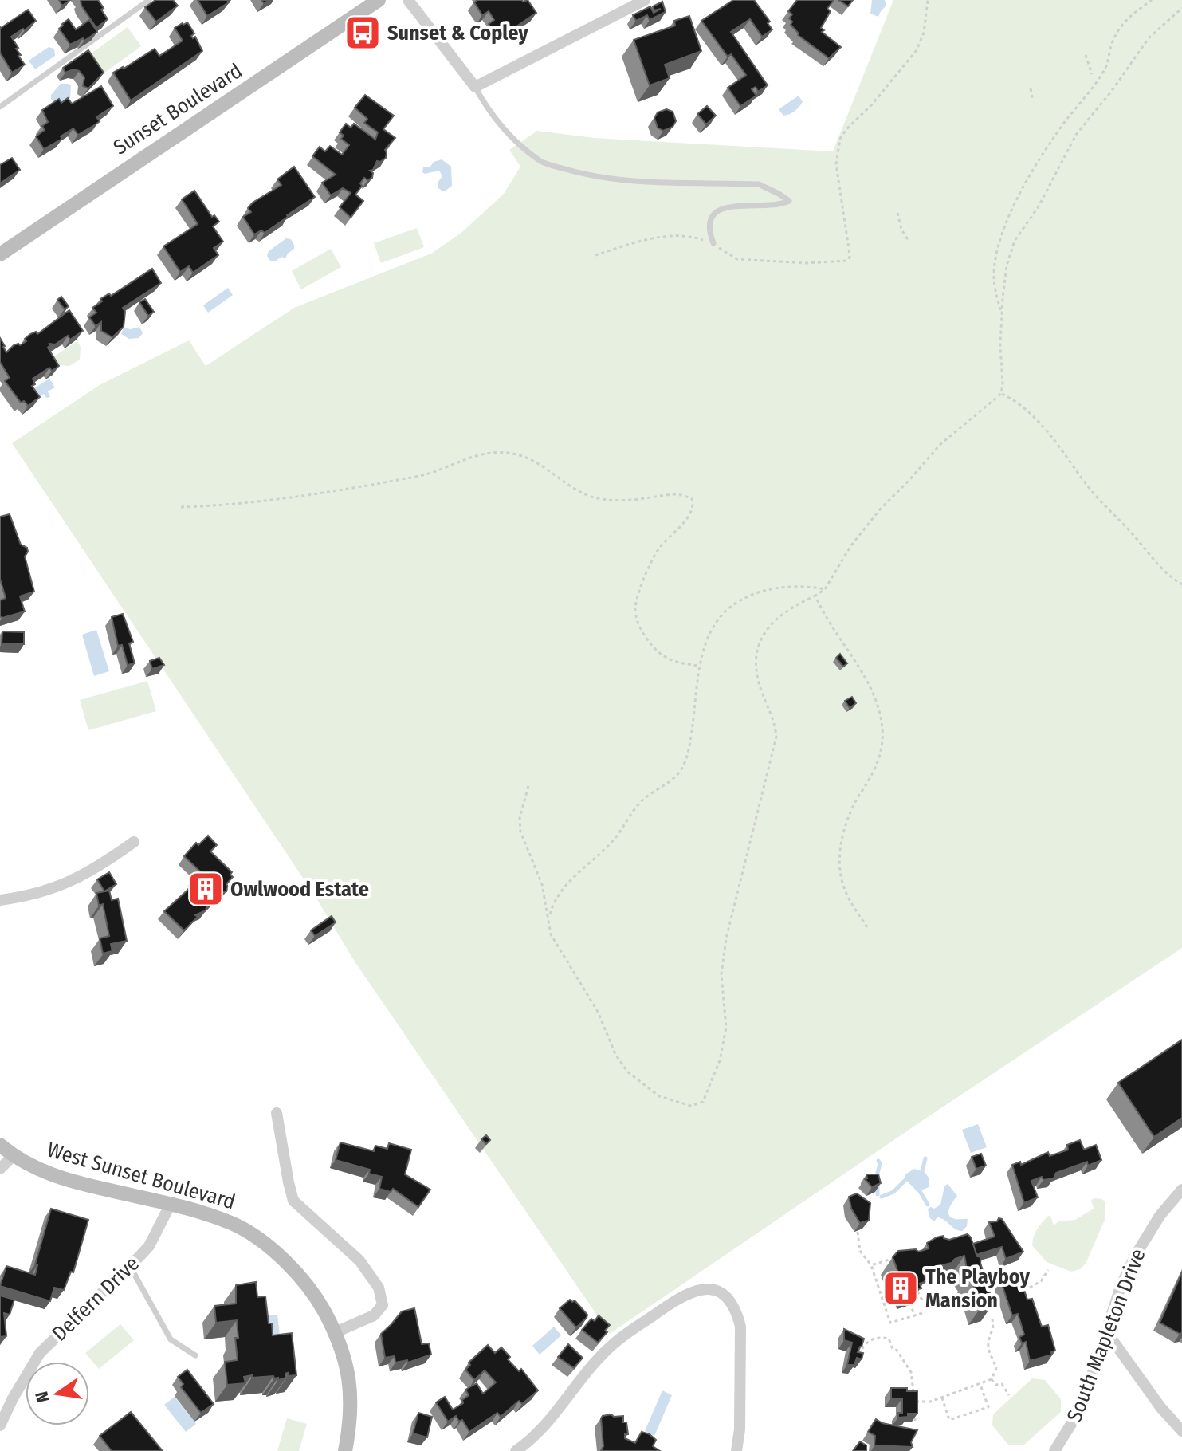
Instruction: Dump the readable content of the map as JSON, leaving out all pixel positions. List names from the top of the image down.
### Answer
{
  "streets": {
    "main road": ["Sunset Boulevard", "West Sunset Boulevard"],
    "street": ["Delfern Drive", "South Mapleton Drive"]
  },
  "crossings": [
    ["West Sunset Boulevard", "Delfern Drive"]
  ],
  "places": {
    "bus stop": ["Sunset & Copley"],
    "building": ["Owlwood Estate", "The Playboy Mansion"]
  },
  "north": "left"
}
